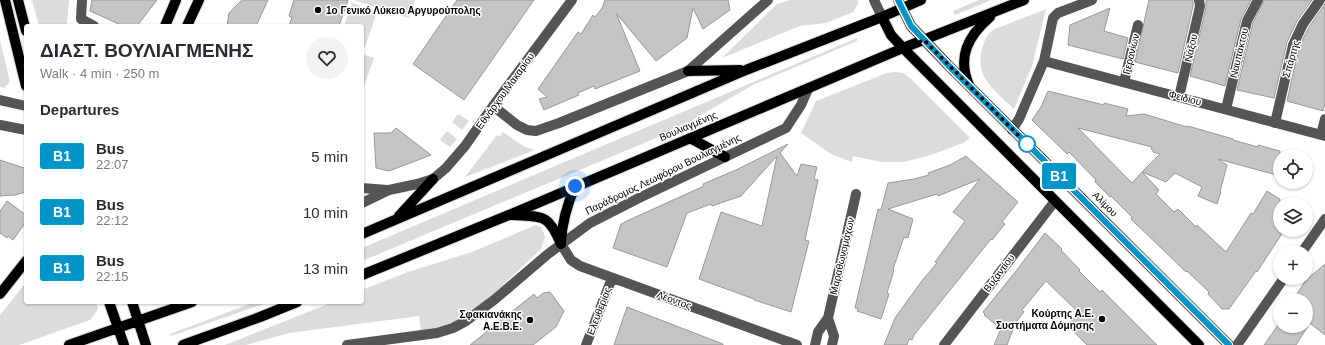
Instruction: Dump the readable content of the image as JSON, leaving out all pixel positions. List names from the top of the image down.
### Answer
{
  "streets": {
    "main road": ["Βουλιαγμένης", "Αλίμου"],
    "street": [
      "Νάξου",
      "Ναυπάκτου",
      "Γερανίων",
      "Σπάρτης",
      "Εθνάρχου Μακαρίου",
      "Φειδίου",
      "Παράδρομος Λεωφόρου Βουλιαγμένης",
      "Μαραθωνομάχων",
      "Βυζαντίου",
      "Λέοντος",
      "Ελευθερίας"
    ]
  },
  "crossings": [
    ["Νάξου", "Φειδίου"],
    ["Ναυπάκτου", "Φειδίου"],
    ["Γερανίων", "Φειδίου"],
    ["Σπάρτης", "Φειδίου"],
    ["Βουλιαγμένης", "Παράδρομος Λεωφόρου Βουλιαγμένης"],
    ["Βουλιαγμένης", "Αλίμου"],
    ["Παράδρομος Λεωφόρου Βουλιαγμένης", "Λέοντος"],
    ["Λέοντος", "Ελευθερίας"]
  ],
  "places": ["1ο Γενικό Λύκειο Αργυρούπολης", "Κούρτης Α.Ε. Συστήματα Δόμησης", "Σφακιανάκης Α.Ε.Β.Ε."],
  "lines": ["bus line Β1"],
  "page": {
    "on_map": "Β1",
    "heading": [
      ["ΔΙΑΣΤ. ΒΟΥΛΙΑΓΜΕΝΗΣ", "Walk · 4 min · 250 m"],
      "Departures"
    ],
    "list": [
      {
        "mark": "Β1",
        "name": "Bus",
        "note": "22:07",
        "value": "5 min"
      },
      {
        "mark": "Β1",
        "name": "Bus",
        "note": "22:12",
        "value": "10 min"
      },
      {
        "mark": "Β1",
        "name": "Bus",
        "note": "22:15",
        "value": "13 min"
      }
    ],
    "map_buttons": ["+", "−"]
  }
}
